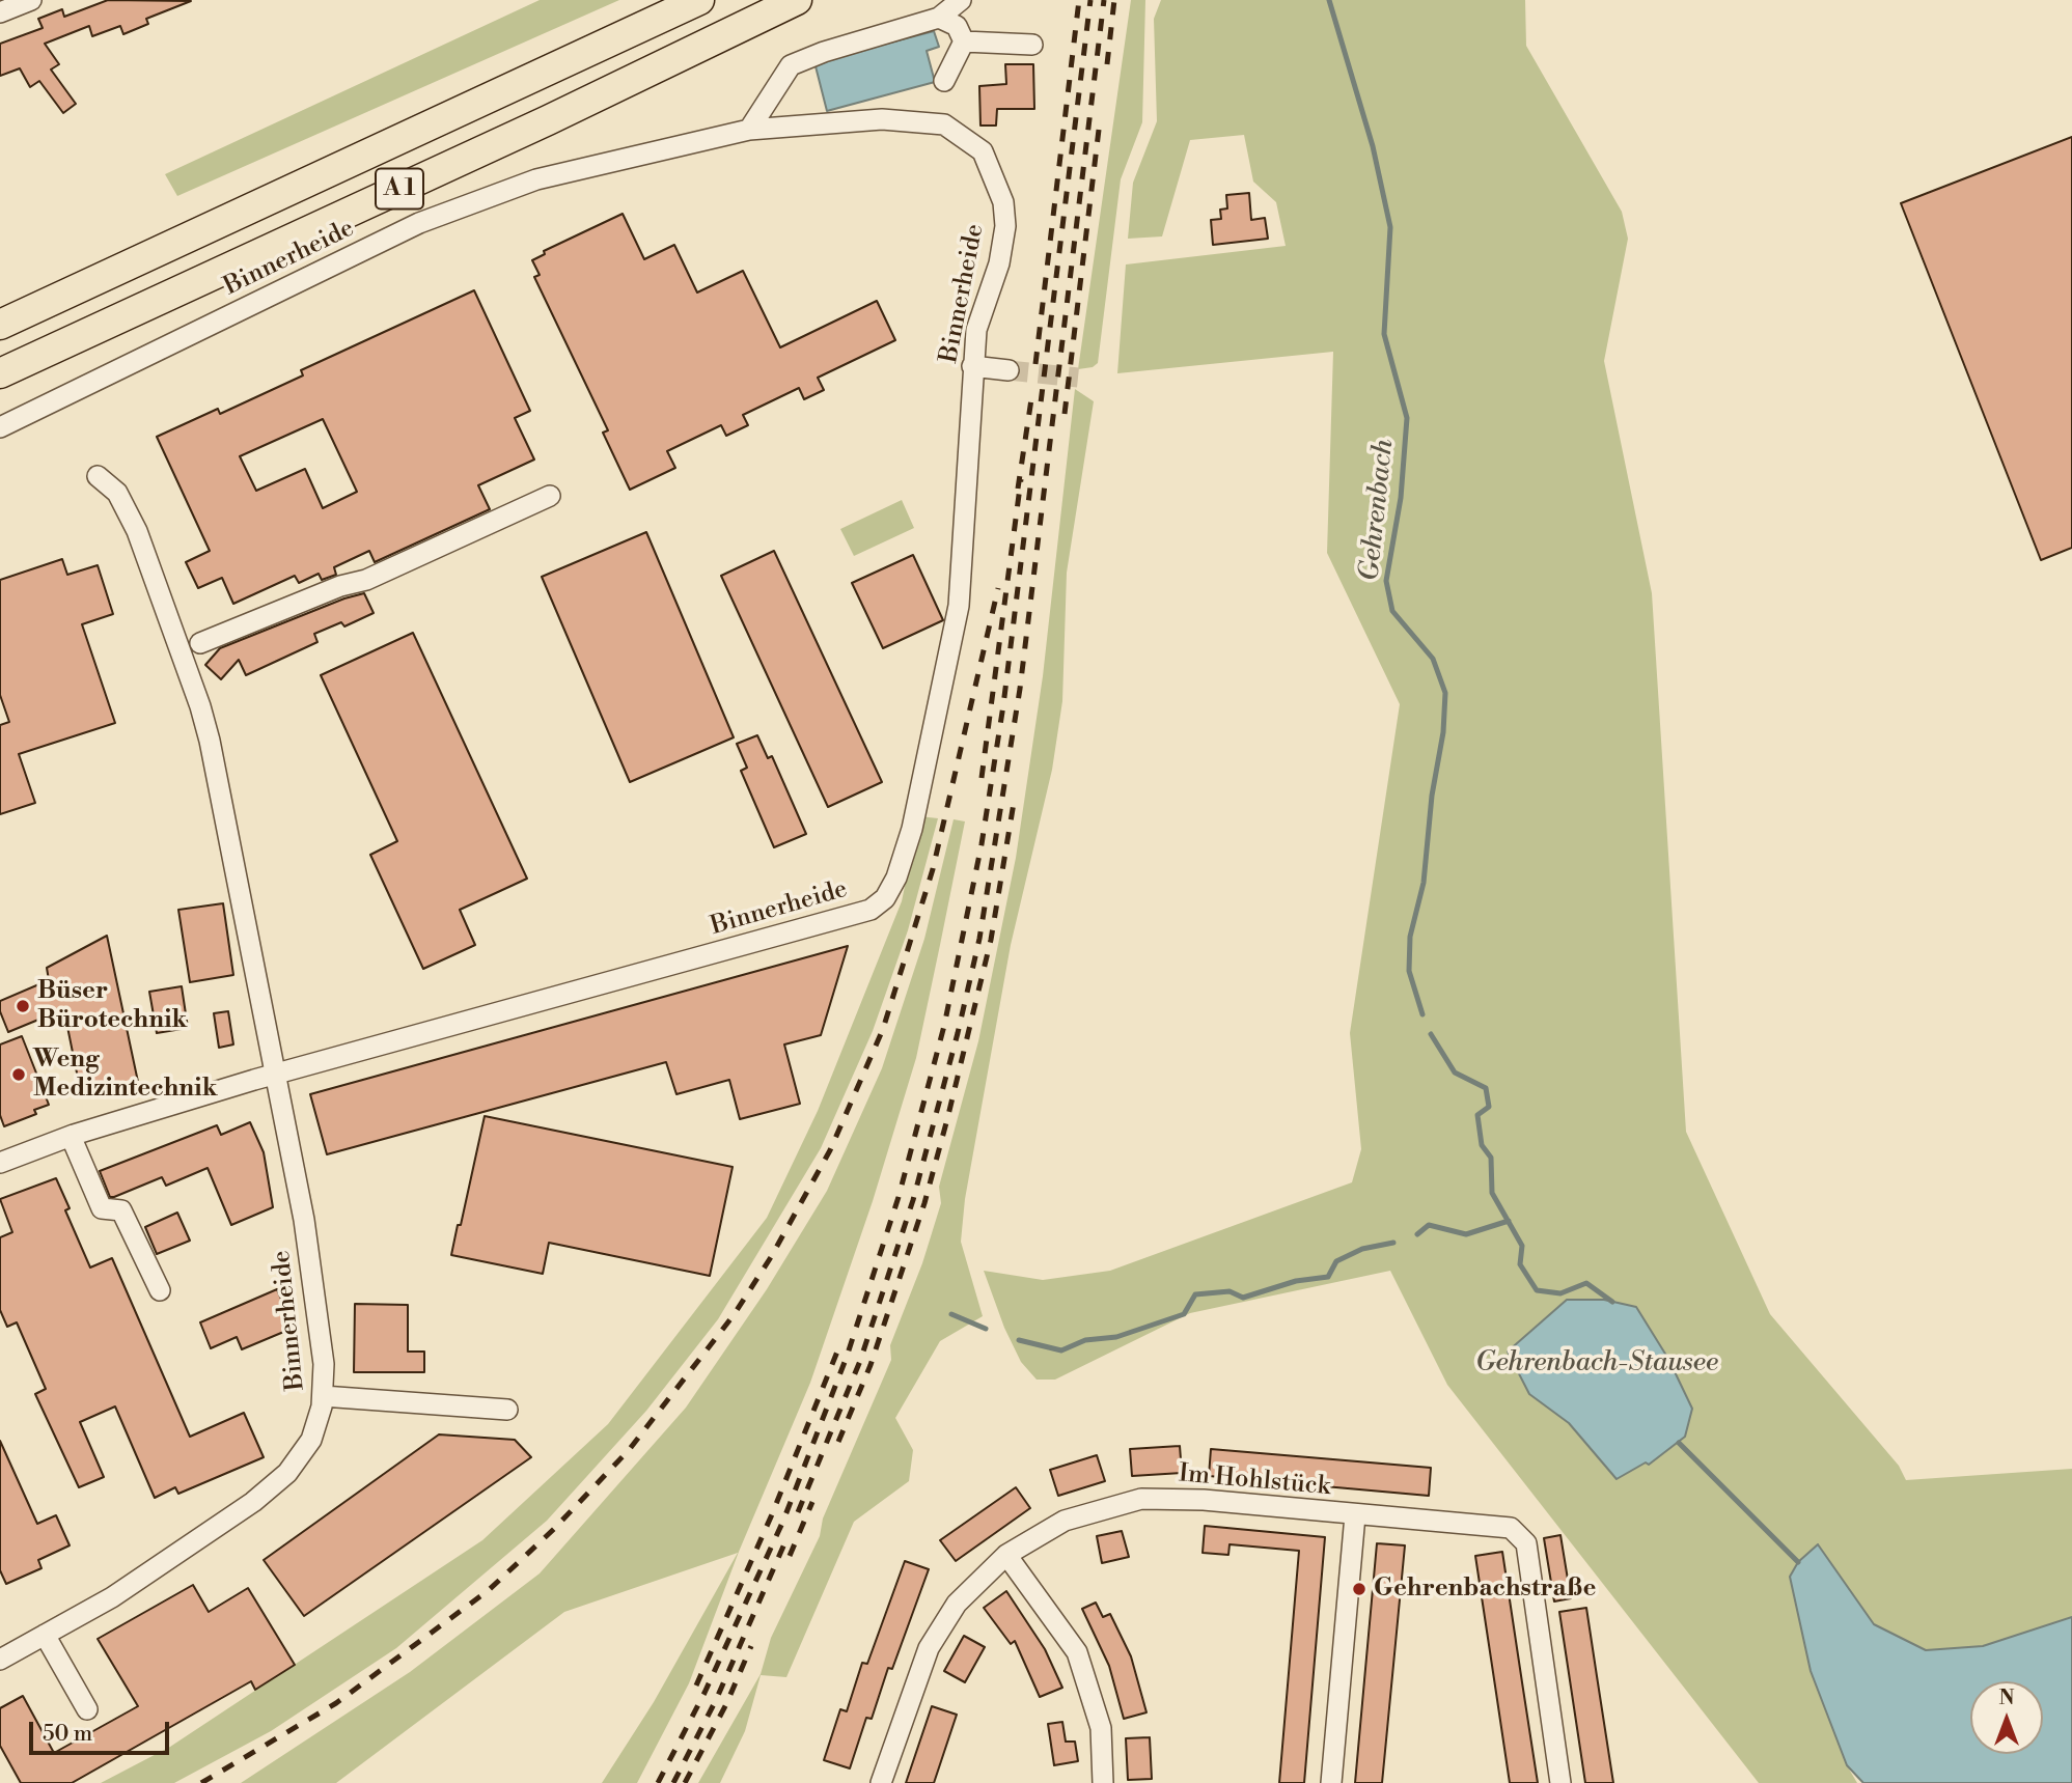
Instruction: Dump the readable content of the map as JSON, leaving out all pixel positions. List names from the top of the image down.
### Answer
{
  "streets": {
    "highway": ["A 1"],
    "street": ["Binnerheide", "Im Hohlstück"]
  },
  "water": ["Gehrenbach", "Gehrenbach-Stausee"],
  "places": ["Büser Bürotechnik", "Weng Medizintechnik", "Gehrenbachstraße"],
  "scale_bar": "50 m",
  "north": "top"
}
